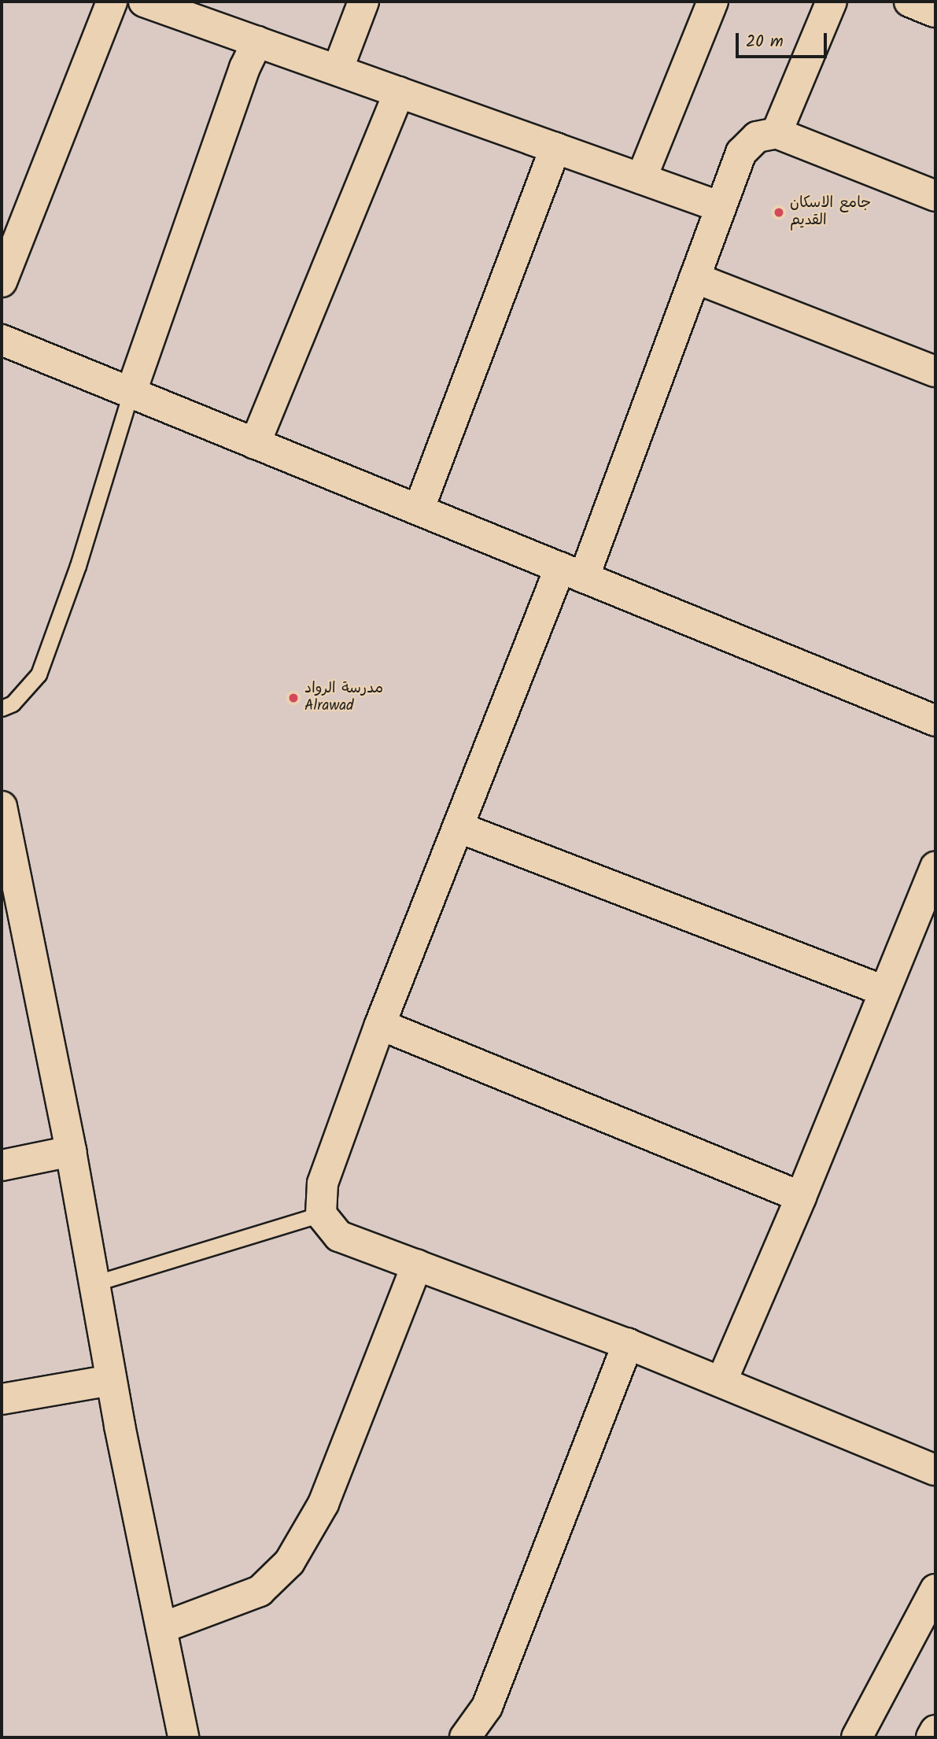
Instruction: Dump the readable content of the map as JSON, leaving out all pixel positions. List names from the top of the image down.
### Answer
{
  "places": ["جامع الاسكان القديم", "مدرسة الرواد Alrawad"],
  "scale_bar": "20 m"
}
